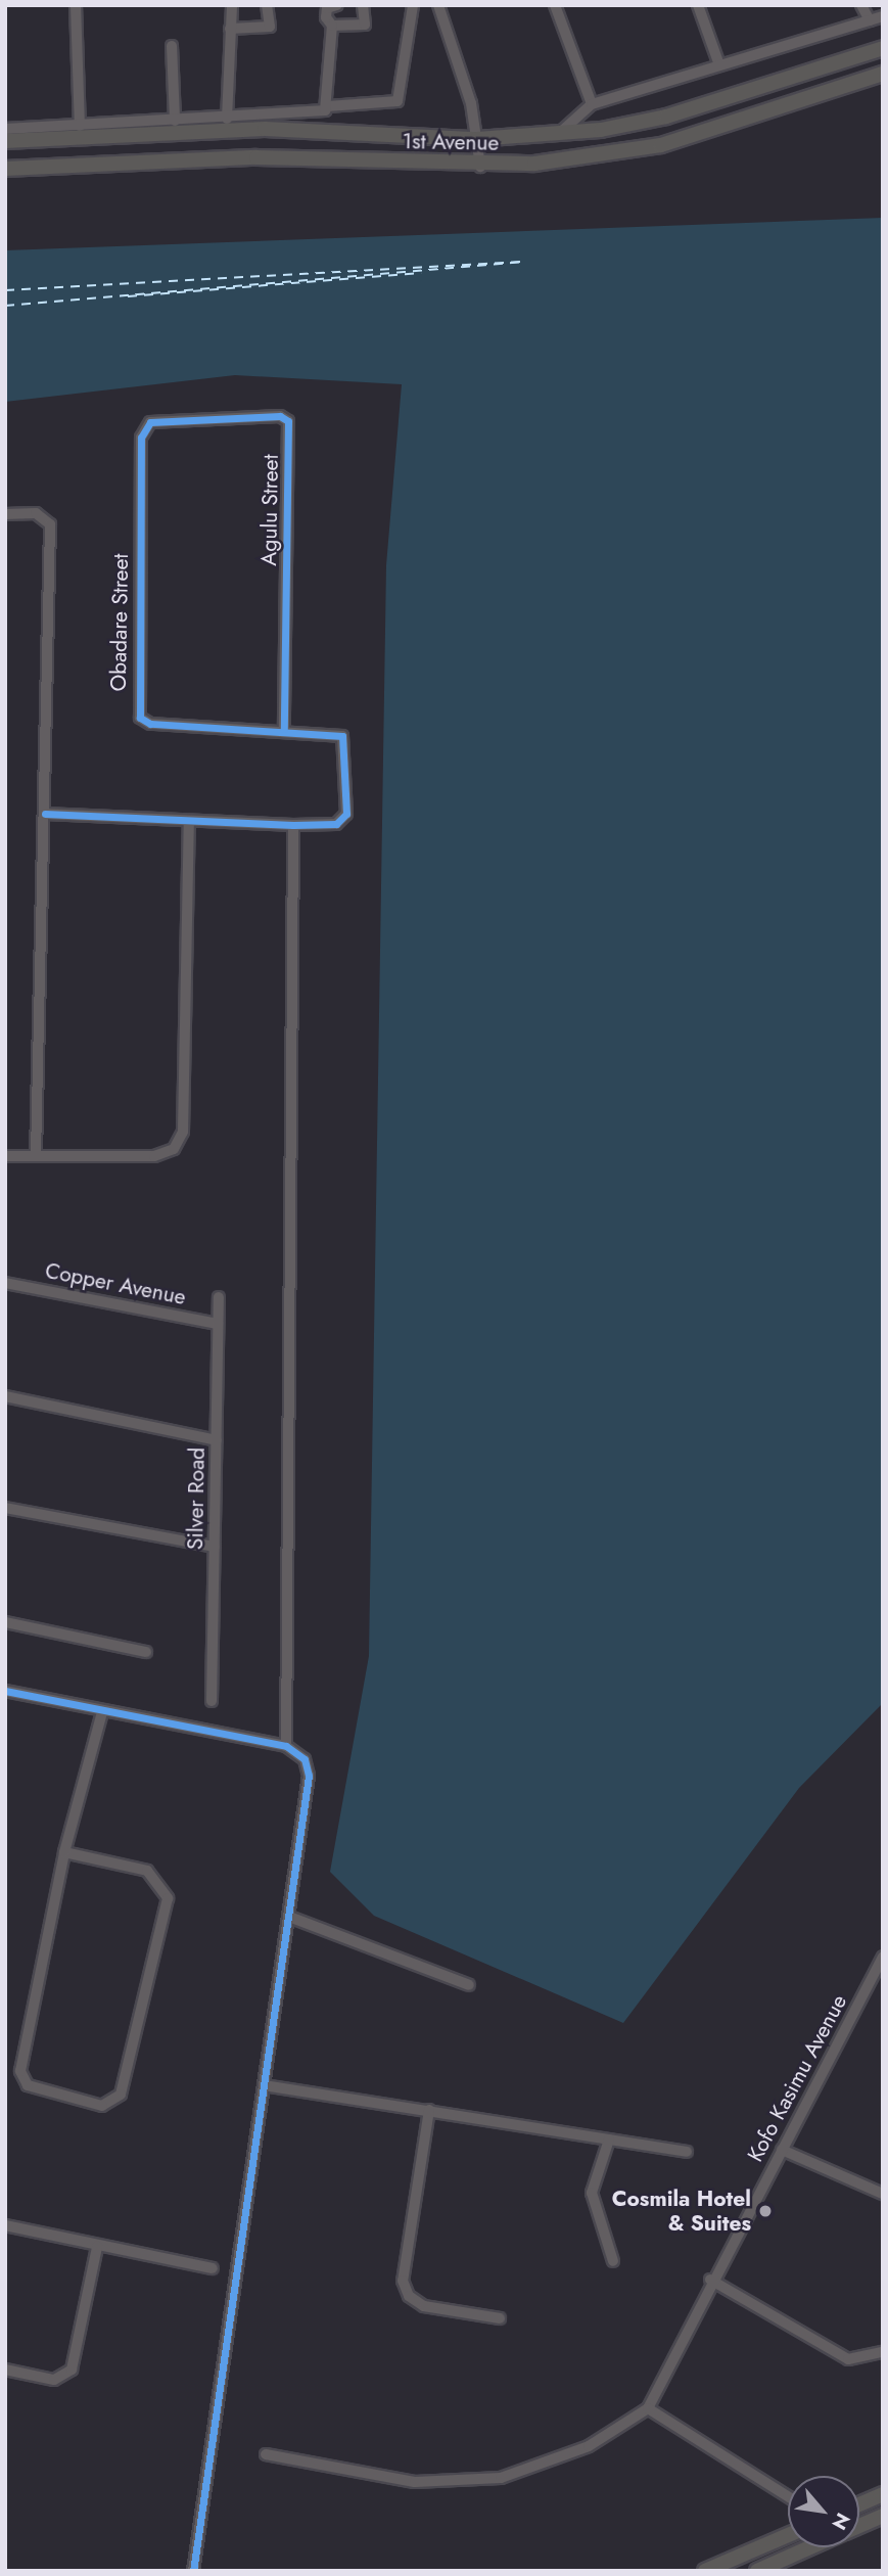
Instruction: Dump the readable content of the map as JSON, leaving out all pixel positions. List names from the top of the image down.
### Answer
{
  "streets": {
    "main road": ["1st Avenue"],
    "street": [
      "Agulu Street",
      "Obadare Street",
      "Copper Avenue",
      "Silver Road",
      "Kofo Kasimu Avenue"
    ]
  },
  "crossings": [
    ["Agulu Street", "Obadare Street"],
    ["Copper Avenue", "Silver Road"]
  ],
  "places": ["Cosmila Hotel & Suites"],
  "north": "bottom right"
}
